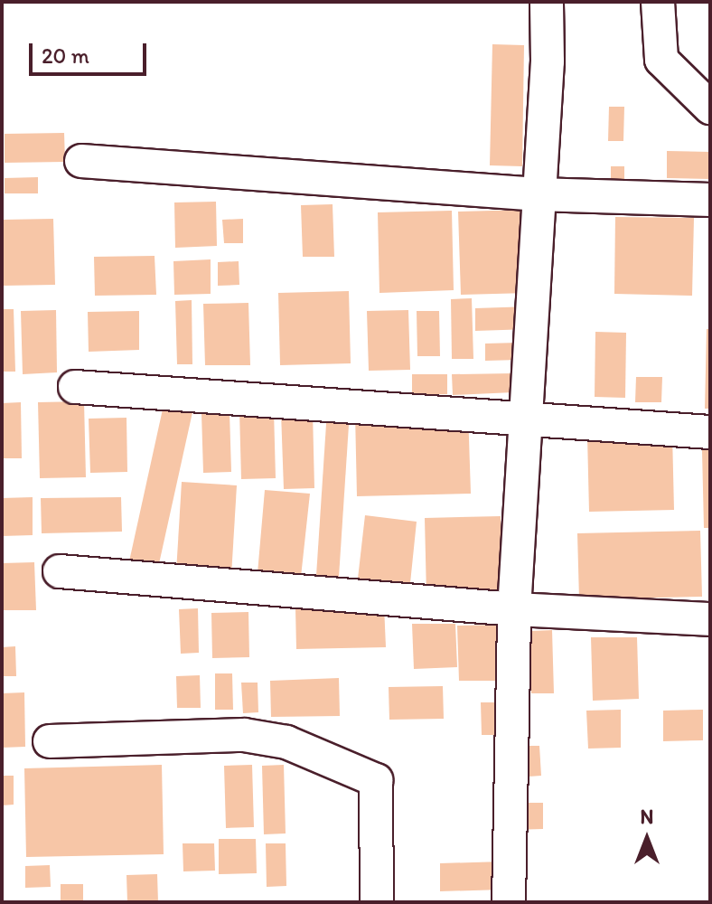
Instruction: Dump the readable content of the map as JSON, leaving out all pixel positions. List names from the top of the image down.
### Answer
{
  "scale_bar": "20 m",
  "north": "top"
}
